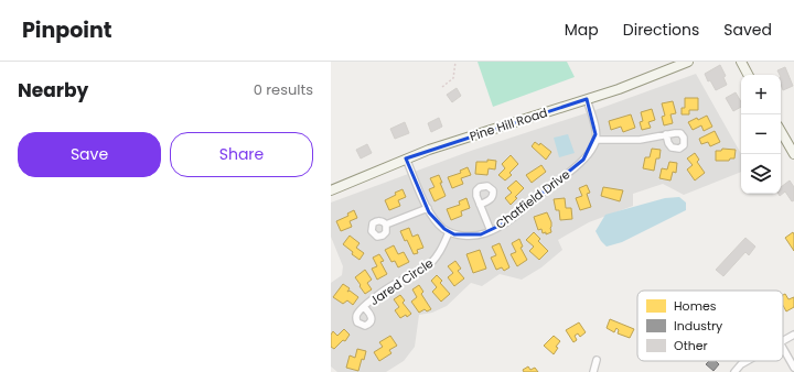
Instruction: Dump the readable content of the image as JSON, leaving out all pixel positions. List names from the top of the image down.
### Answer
{
  "streets": {
    "street": ["Pine Hill Road", "Chatfield Drive", "Jared Circle"]
  },
  "crossings": [
    ["Chatfield Drive", "Jared Circle"]
  ],
  "legend": ["Homes", "Industry", "Other"],
  "page": {
    "header": "Pinpoint",
    "nav": ["Map", "Directions", "Saved"],
    "heading": ["Nearby", "0 results"],
    "map_buttons": ["+", "−"],
    "buttons": ["Save", "Share"]
  }
}
